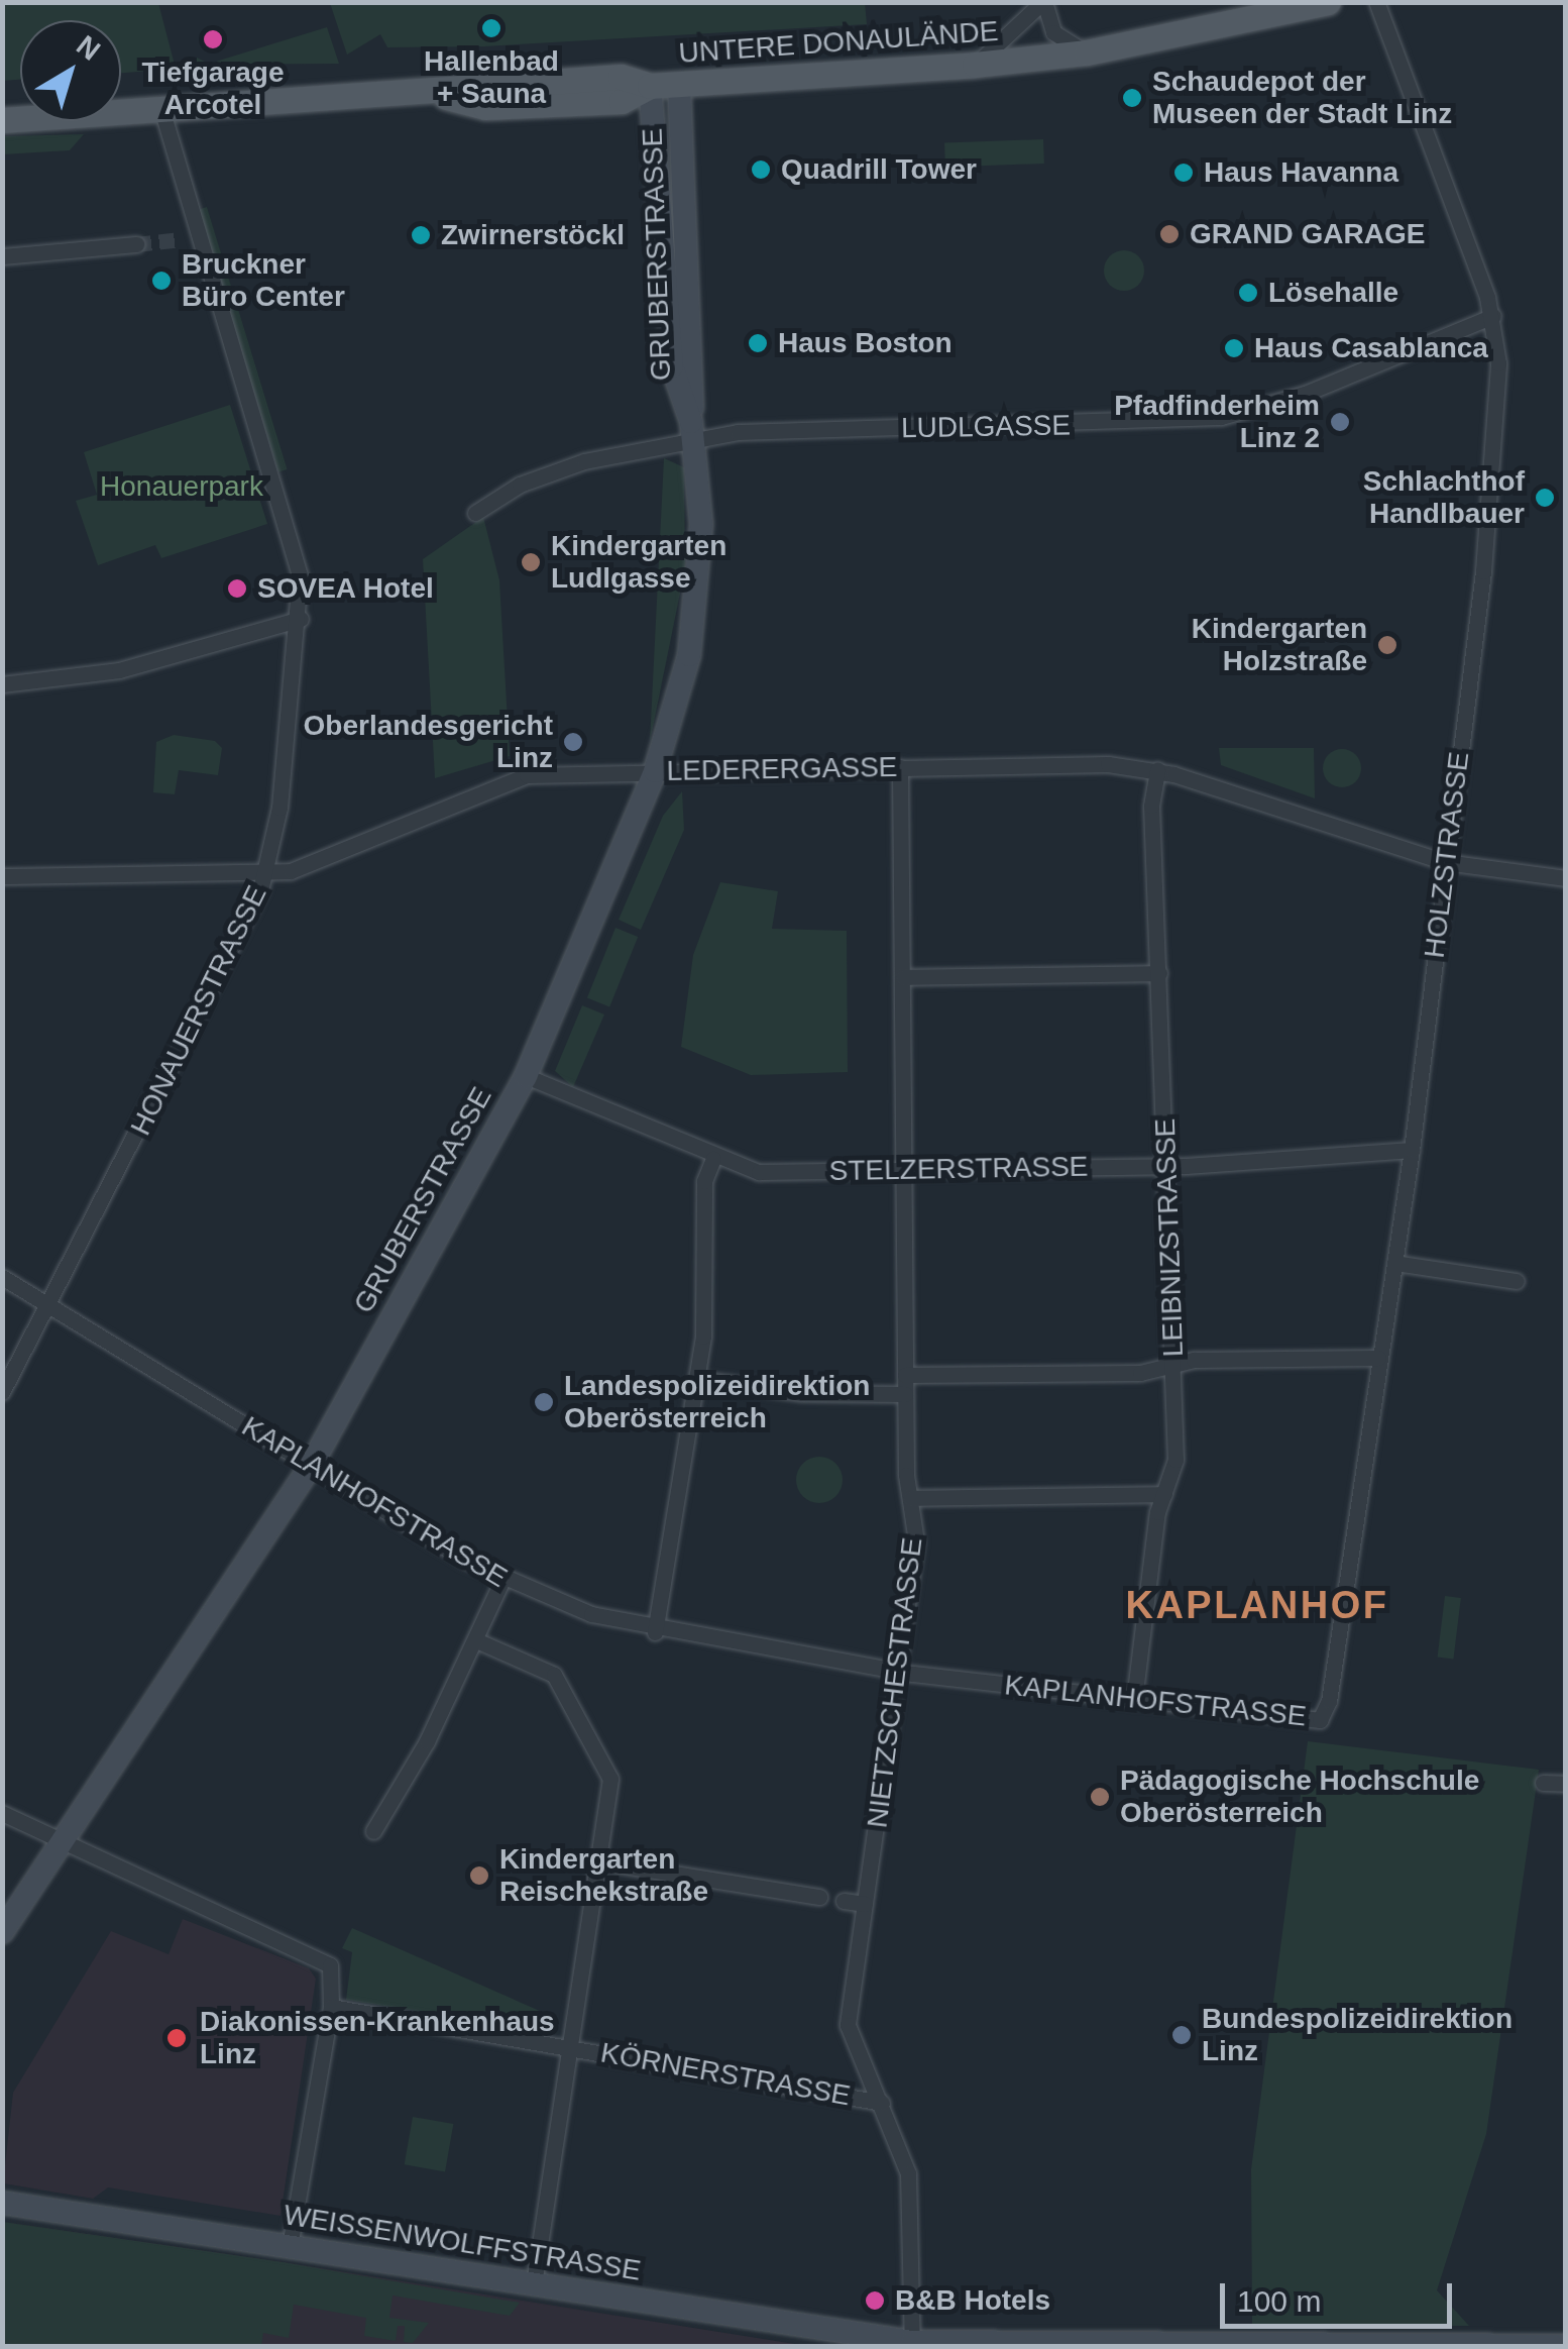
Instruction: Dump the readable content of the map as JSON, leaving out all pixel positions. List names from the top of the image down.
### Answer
{
  "streets": {
    "main road": ["UNTERE DONAULÄNDE", "GRUBERSTRASSE", "WEISSENWOLFFSTRASSE"],
    "street": [
      "LUDLGASSE",
      "LEDERERGASSE",
      "HOLZSTRASSE",
      "HONAUERSTRASSE",
      "STELZERSTRASSE",
      "LEIBNIZSTRASSE",
      "KAPLANHOFSTRASSE",
      "NIETZSCHESTRASSE",
      "KÖRNERSTRASSE"
    ]
  },
  "crossings": [
    ["UNTERE DONAULÄNDE", "GRUBERSTRASSE"],
    ["UNTERE DONAULÄNDE", "HONAUERSTRASSE"],
    ["GRUBERSTRASSE", "LUDLGASSE"],
    ["GRUBERSTRASSE", "LEDERERGASSE"],
    ["GRUBERSTRASSE", "STELZERSTRASSE"],
    ["GRUBERSTRASSE", "KAPLANHOFSTRASSE"],
    ["LUDLGASSE", "HOLZSTRASSE"],
    ["LEDERERGASSE", "HOLZSTRASSE"],
    ["LEDERERGASSE", "HONAUERSTRASSE"],
    ["LEDERERGASSE", "LEIBNIZSTRASSE"],
    ["LEDERERGASSE", "NIETZSCHESTRASSE"],
    ["HOLZSTRASSE", "STELZERSTRASSE"],
    ["HOLZSTRASSE", "KAPLANHOFSTRASSE"],
    ["HONAUERSTRASSE", "KAPLANHOFSTRASSE"],
    ["STELZERSTRASSE", "LEIBNIZSTRASSE"],
    ["STELZERSTRASSE", "NIETZSCHESTRASSE"],
    ["LEIBNIZSTRASSE", "KAPLANHOFSTRASSE"],
    ["KAPLANHOFSTRASSE", "NIETZSCHESTRASSE"],
    ["NIETZSCHESTRASSE", "KÖRNERSTRASSE"],
    ["NIETZSCHESTRASSE", "WEISSENWOLFFSTRASSE"]
  ],
  "districts": ["KAPLANHOF"],
  "parks": ["Honauerpark"],
  "places": [
    "Hallenbad + Sauna",
    "Tiefgarage Arcotel",
    "Schaudepot der Museen der Stadt Linz",
    "Quadrill Tower",
    "Haus Havanna",
    "GRAND GARAGE",
    "Zwirnerstöckl",
    "Bruckner Büro Center",
    "Lösehalle",
    "Haus Boston",
    "Haus Casablanca",
    "Pfadfinderheim Linz 2",
    "Schlachthof Handlbauer",
    "Kindergarten Ludlgasse",
    "SOVEA Hotel",
    "Kindergarten Holzstraße",
    "Oberlandesgericht Linz",
    "Landespolizeidirektion Oberösterreich",
    "Pädagogische Hochschule Oberösterreich",
    "Kindergarten Reischekstraße",
    "Bundespolizeidirektion Linz",
    "Diakonissen-Krankenhaus Linz",
    "B&B Hotels"
  ],
  "scale_bar": "100 m",
  "north": "top right"
}
